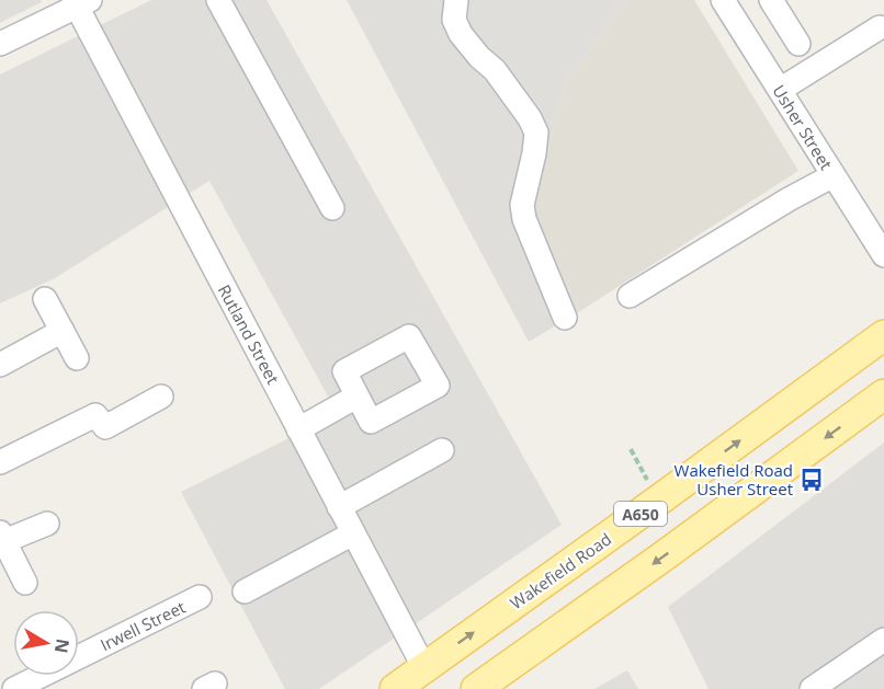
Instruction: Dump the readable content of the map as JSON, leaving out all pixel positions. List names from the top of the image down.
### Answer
{
  "streets": {
    "main road": ["A650", "Wakefield Road"],
    "street": ["Usher Street", "Rutland Street", "Irwell Street"]
  },
  "crossings": [
    ["Rutland Street", "Wakefield Road"]
  ],
  "places": {
    "bus stop": ["Wakefield Road Usher Street"]
  },
  "north": "right"
}
